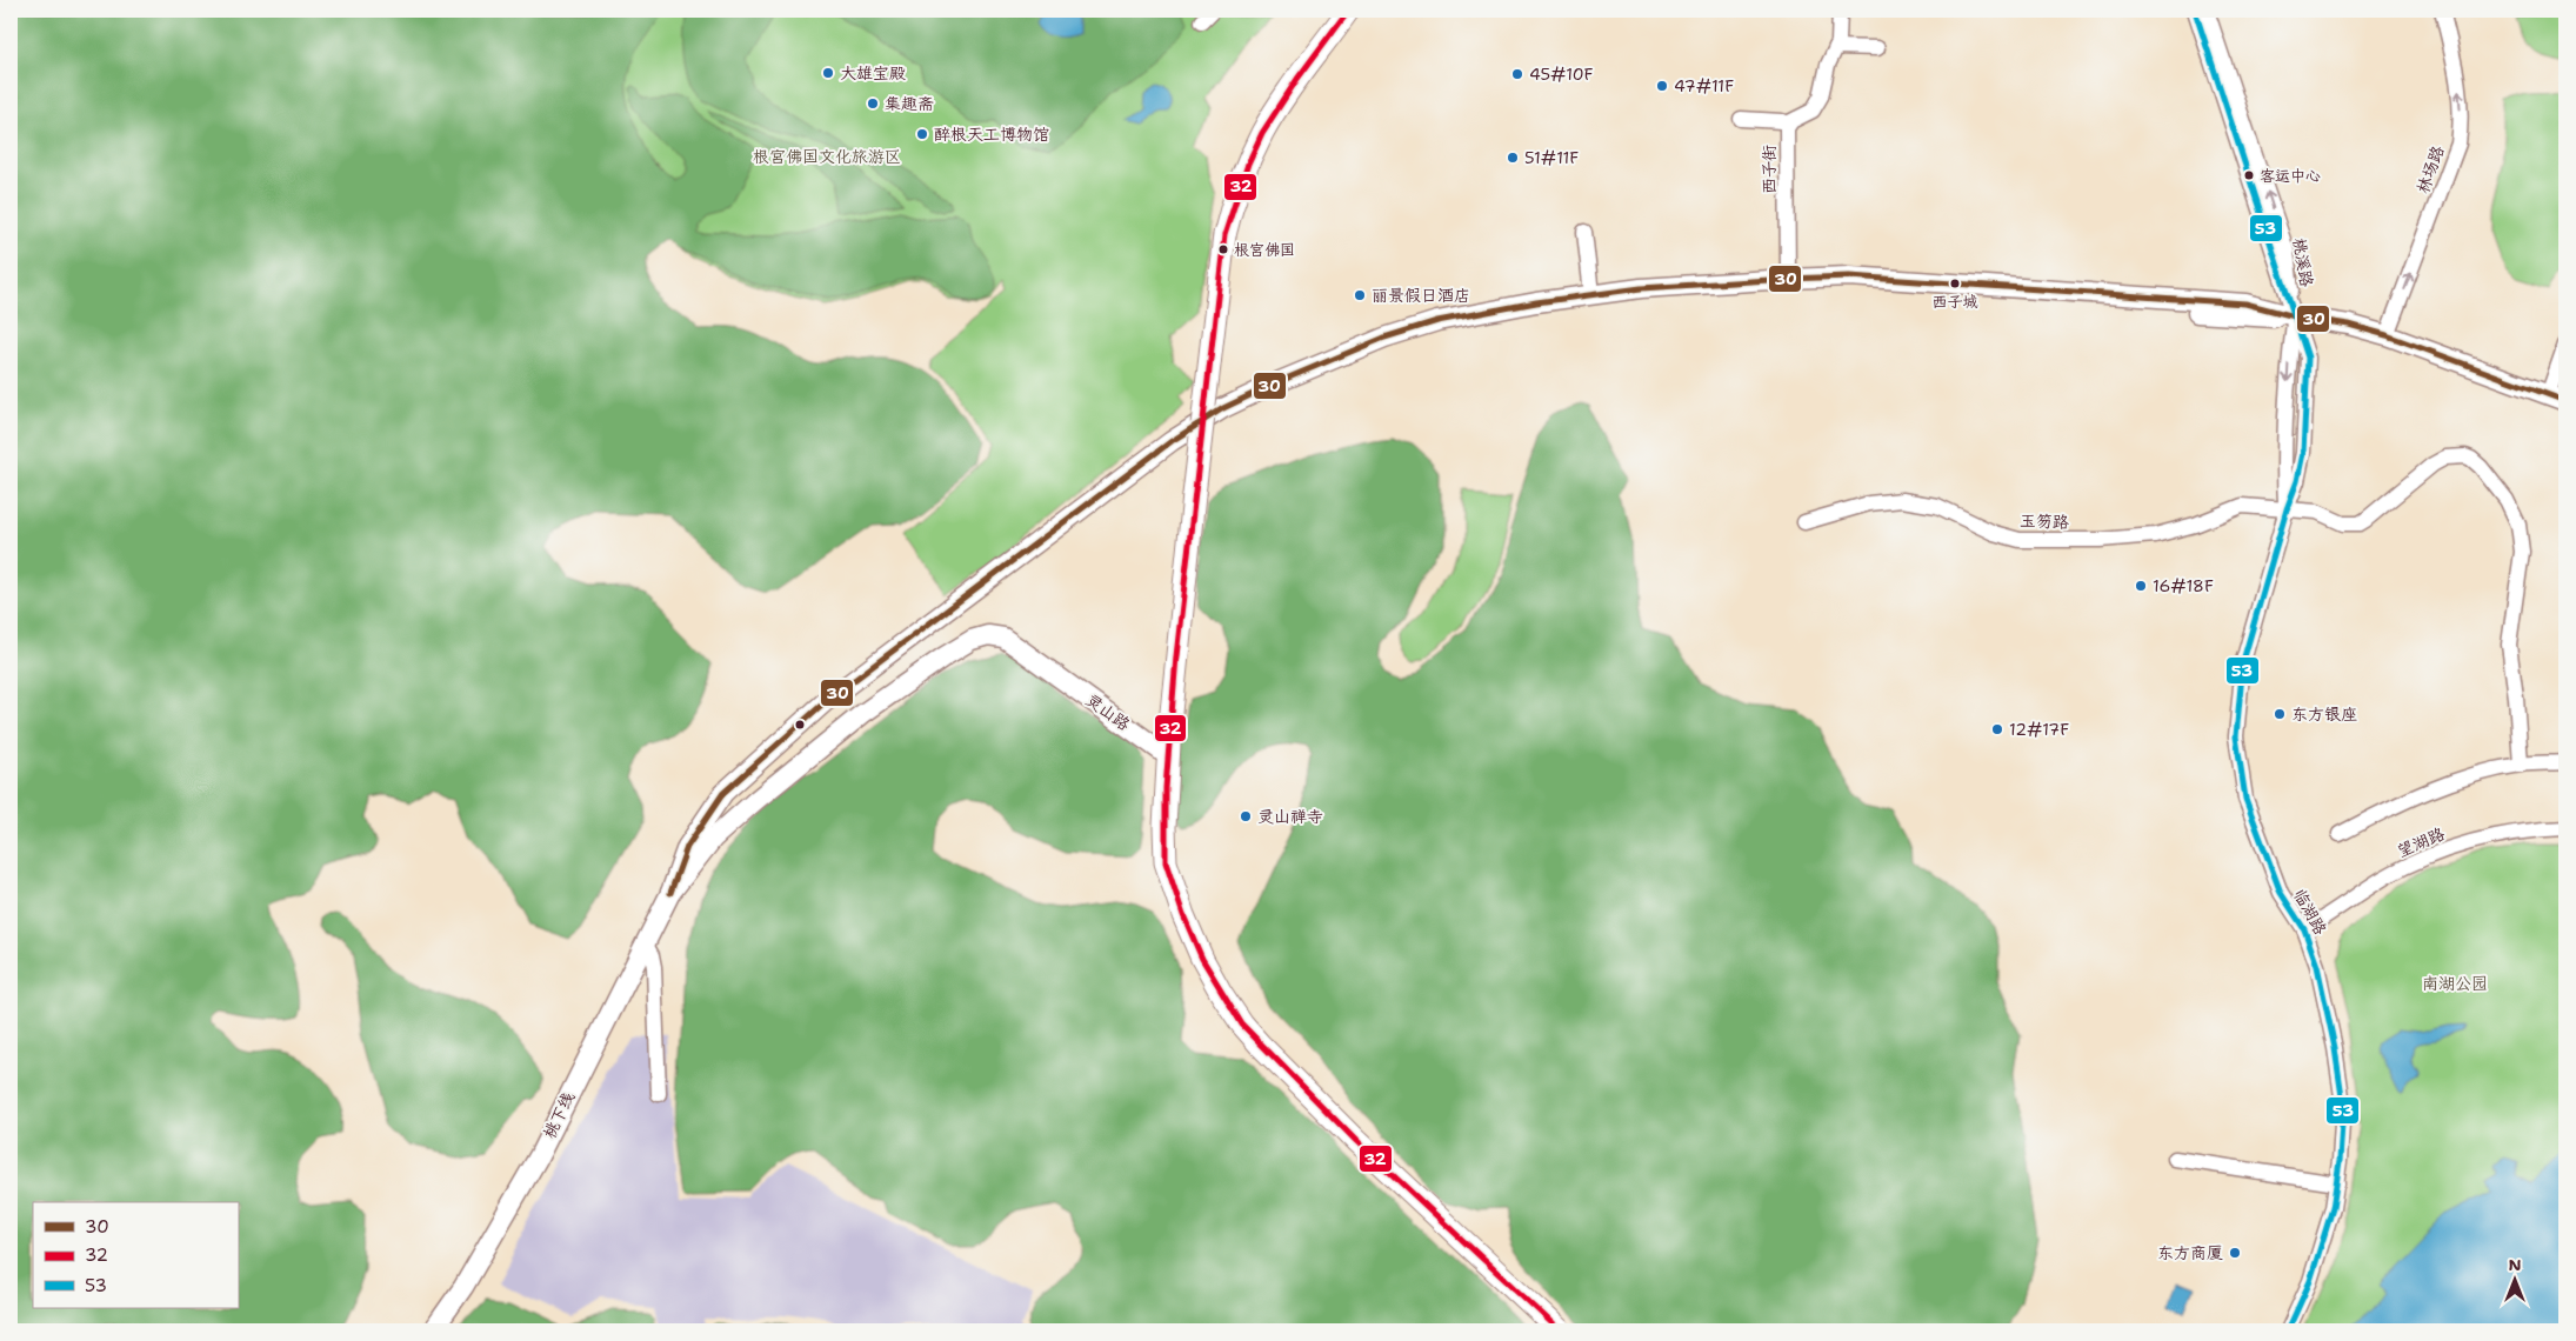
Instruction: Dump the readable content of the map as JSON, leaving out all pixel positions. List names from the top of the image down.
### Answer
{
  "streets": {
    "main road": ["灵山路", "桃下线"],
    "street": [
      "西子街",
      "林场路",
      "桃溪路",
      "玉笏路",
      "望湖路",
      "临湖路"
    ]
  },
  "crossings": [
    ["桃溪路", "临湖路"],
    ["玉笏路", "临湖路"],
    ["灵山路", "桃下线"],
    ["望湖路", "临湖路"]
  ],
  "one_way": ["林场路"],
  "parks": ["根宫佛国文化旅游区", "南湖公园"],
  "places": [
    "大雄宝殿",
    "45#10F",
    "47#11F",
    "集趣斋",
    "醉根天工博物馆",
    "51#11F",
    "客运中心",
    "根宫佛国",
    "西子城",
    "丽景假日酒店",
    "16#18F",
    "东方银座",
    "12#17F",
    "灵山禅寺",
    "东方商厦"
  ],
  "lines": ["transit line 32", "transit line 53", "transit line 30"],
  "legend": ["30", "32", "53"],
  "north": "top"
}
